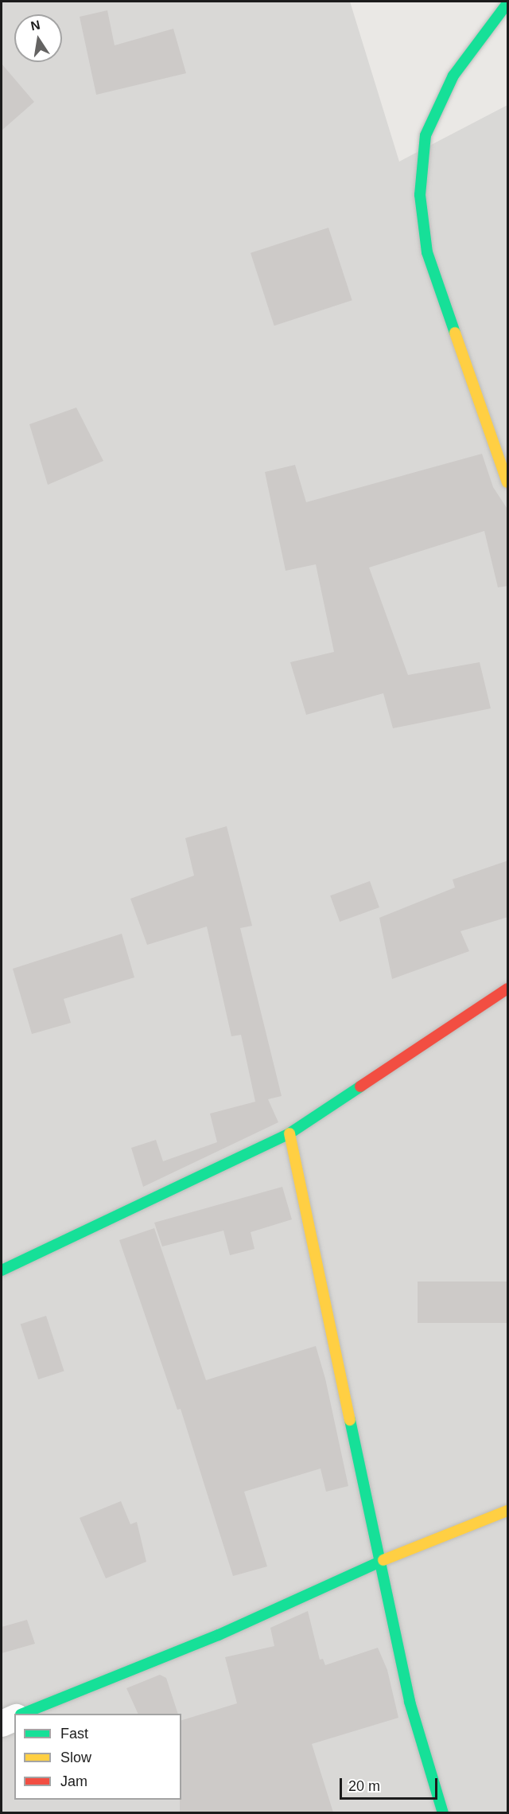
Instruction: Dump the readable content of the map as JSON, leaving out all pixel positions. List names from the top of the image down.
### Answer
{
  "legend": ["Fast", "Slow", "Jam"],
  "scale_bar": "20 m",
  "north": "top"
}
